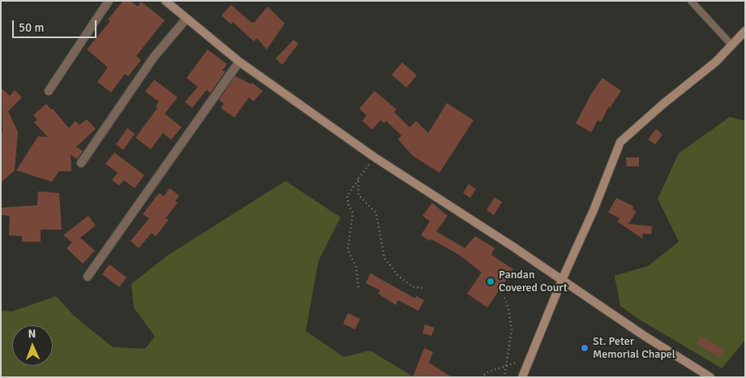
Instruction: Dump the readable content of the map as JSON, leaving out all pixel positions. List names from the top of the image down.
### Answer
{
  "places": ["Pandan Covered Court", "St. Peter Memorial Chapel"],
  "scale_bar": "50 m",
  "north": "top"
}
